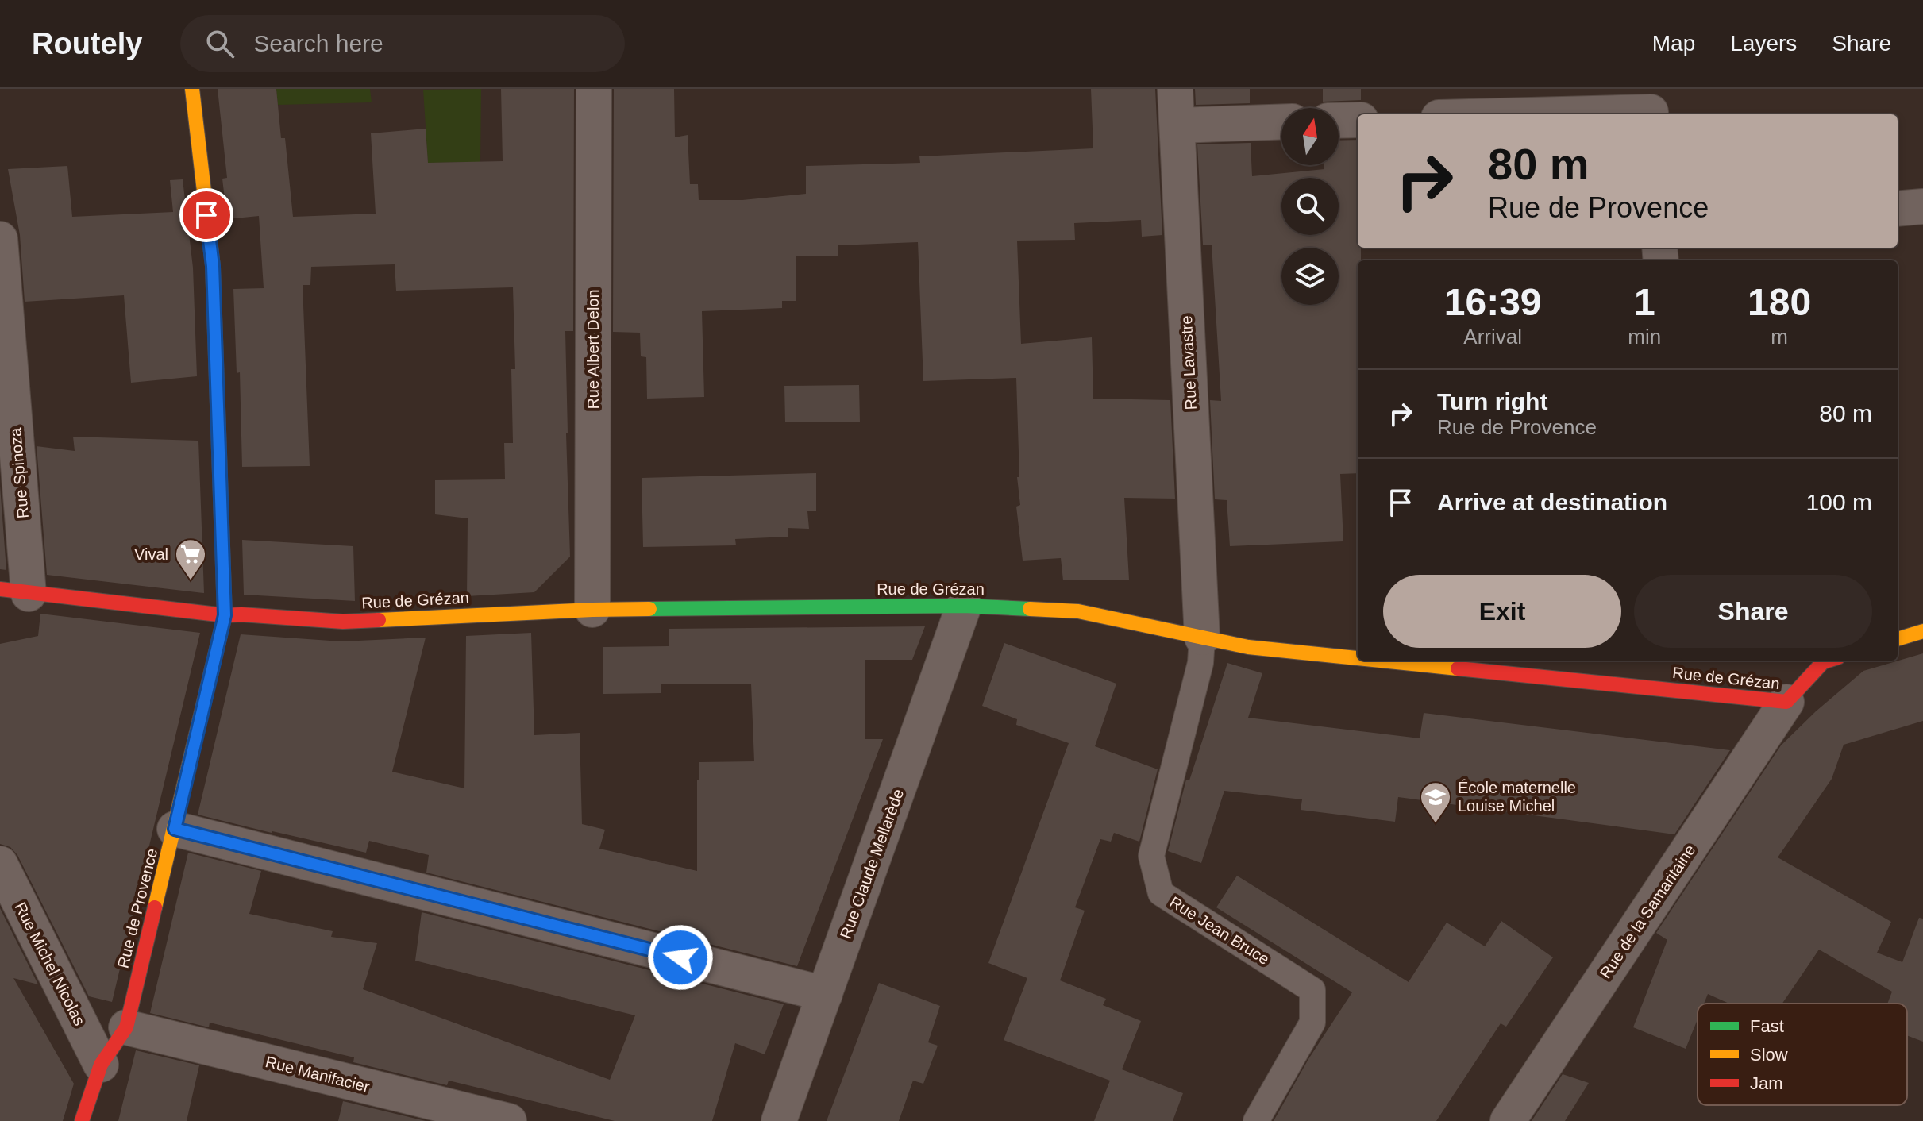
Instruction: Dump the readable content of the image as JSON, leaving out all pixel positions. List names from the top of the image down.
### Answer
{
  "streets": {
    "street": [
      "Rue Albert Delon",
      "Rue Lavastre",
      "Rue Spinoza",
      "Rue de Grézan",
      "Rue Claude Mellarède",
      "Rue de Provence",
      "Rue de la Samaritaine",
      "Rue Michel Nicolas",
      "Rue Manifacier"
    ],
    "lane": ["Rue Jean Bruce"]
  },
  "crossings": [
    ["Rue Albert Delon", "Rue de Grézan"],
    ["Rue Lavastre", "Rue de Grézan"],
    ["Rue Lavastre", "Rue Jean Bruce"],
    ["Rue Spinoza", "Rue de Grézan"],
    ["Rue de Grézan", "Rue Claude Mellarède"],
    ["Rue de Grézan", "Rue de Provence"],
    ["Rue de Grézan", "Rue de la Samaritaine"],
    ["Rue de Grézan", "Rue Jean Bruce"],
    ["Rue de Provence", "Rue Michel Nicolas"],
    ["Rue de Provence", "Rue Manifacier"]
  ],
  "places": {
    "supermarket": ["Vival"],
    "school or university": ["École maternelle Louise Michel"]
  },
  "legend": ["Fast", "Slow", "Jam"],
  "north": "top",
  "page": {
    "header": "Routely",
    "search": "Search here",
    "nav": ["Map", "Layers", "Share"],
    "turn": ["80 m", "Rue de Provence"],
    "eta": [
      "16:39",
      "Arrival",
      "1",
      "min",
      "180",
      "m"
    ],
    "list": [
      {
        "name": "Turn right",
        "note": "Rue de Provence",
        "value": "80 m"
      },
      {
        "name": "Arrive at destination",
        "value": "100 m"
      }
    ],
    "buttons": ["Exit", "Share"]
  }
}
